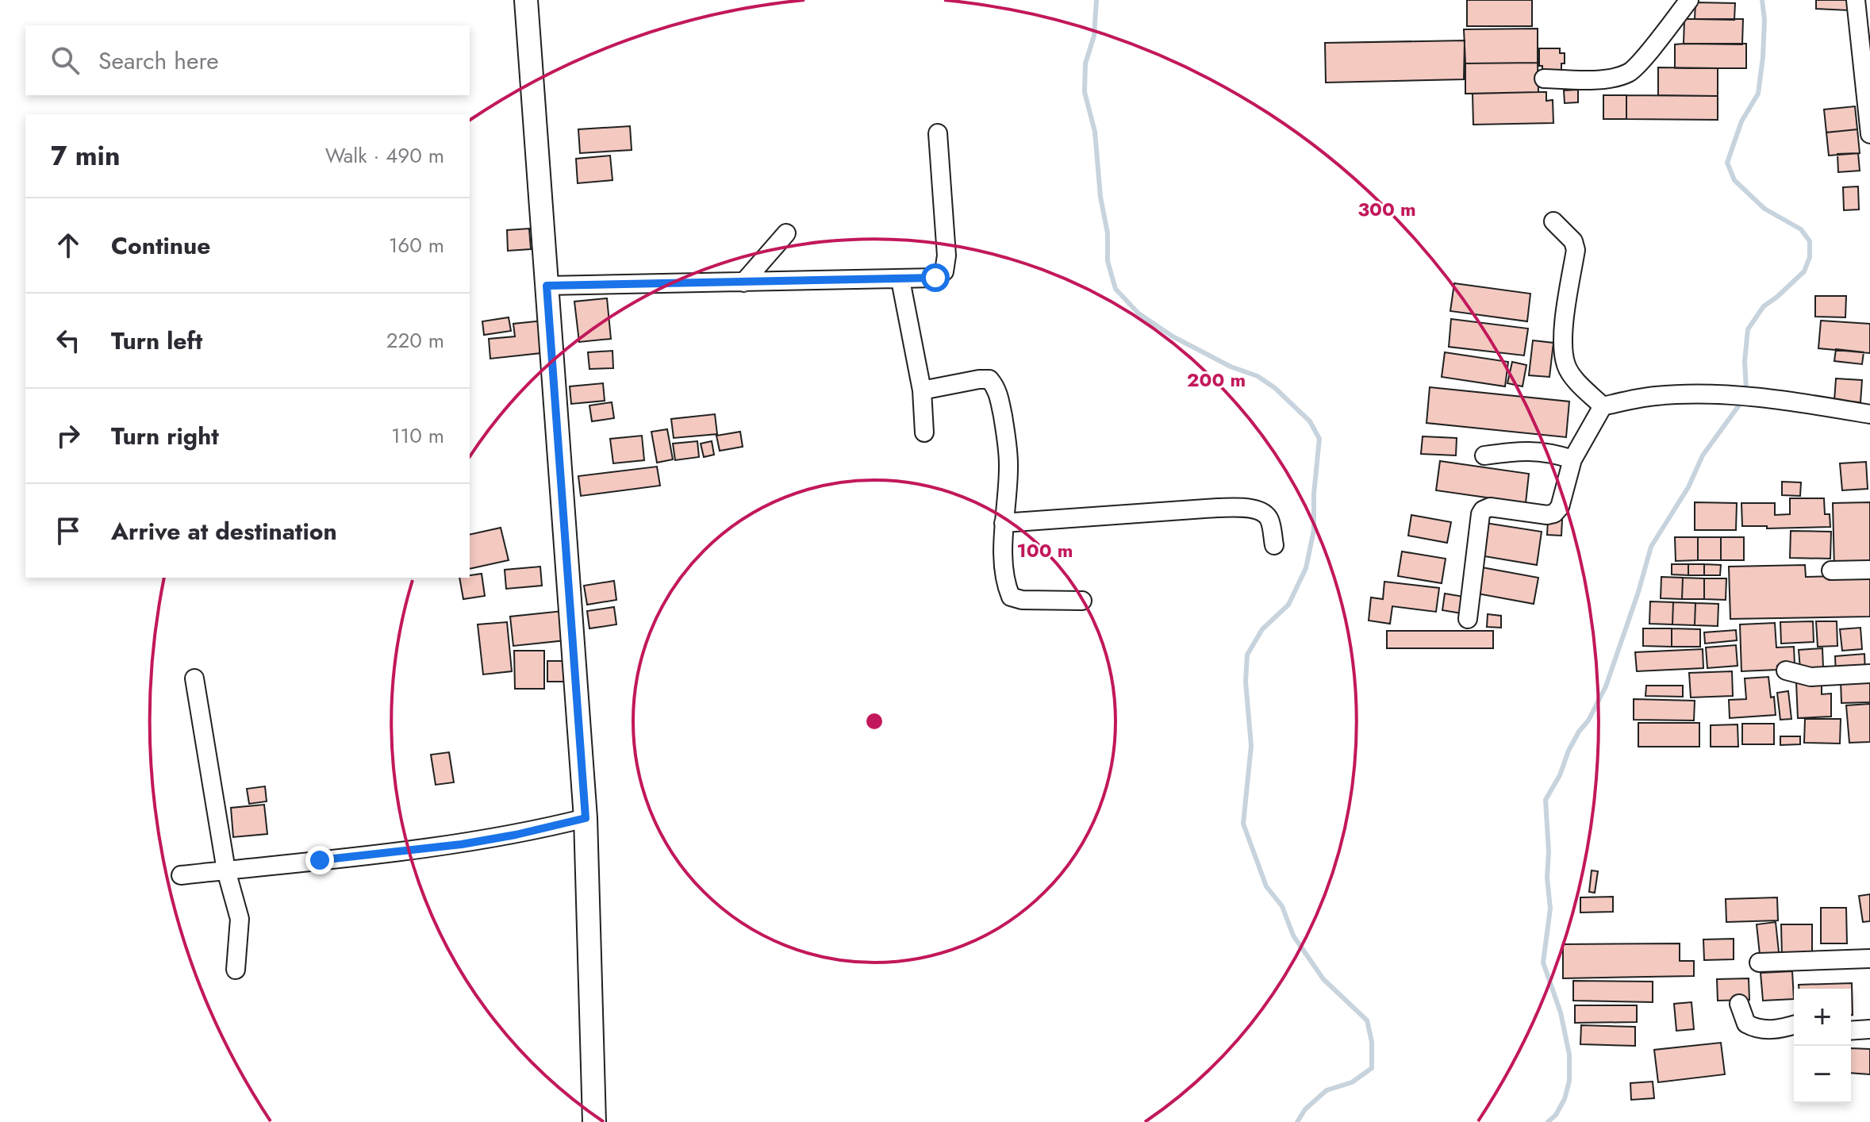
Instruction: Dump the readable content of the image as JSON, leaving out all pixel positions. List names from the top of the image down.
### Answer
{
  "page": {
    "search": "Search here",
    "heading": ["7 min", "Walk · 490 m"],
    "list": [
      ["Continue", "160 m"],
      ["Turn left", "220 m"],
      ["Turn right", "110 m"],
      "Arrive at destination"
    ],
    "map_buttons": ["+", "−"]
  },
  "rings": ["300 m", "200 m", "100 m"]
}
